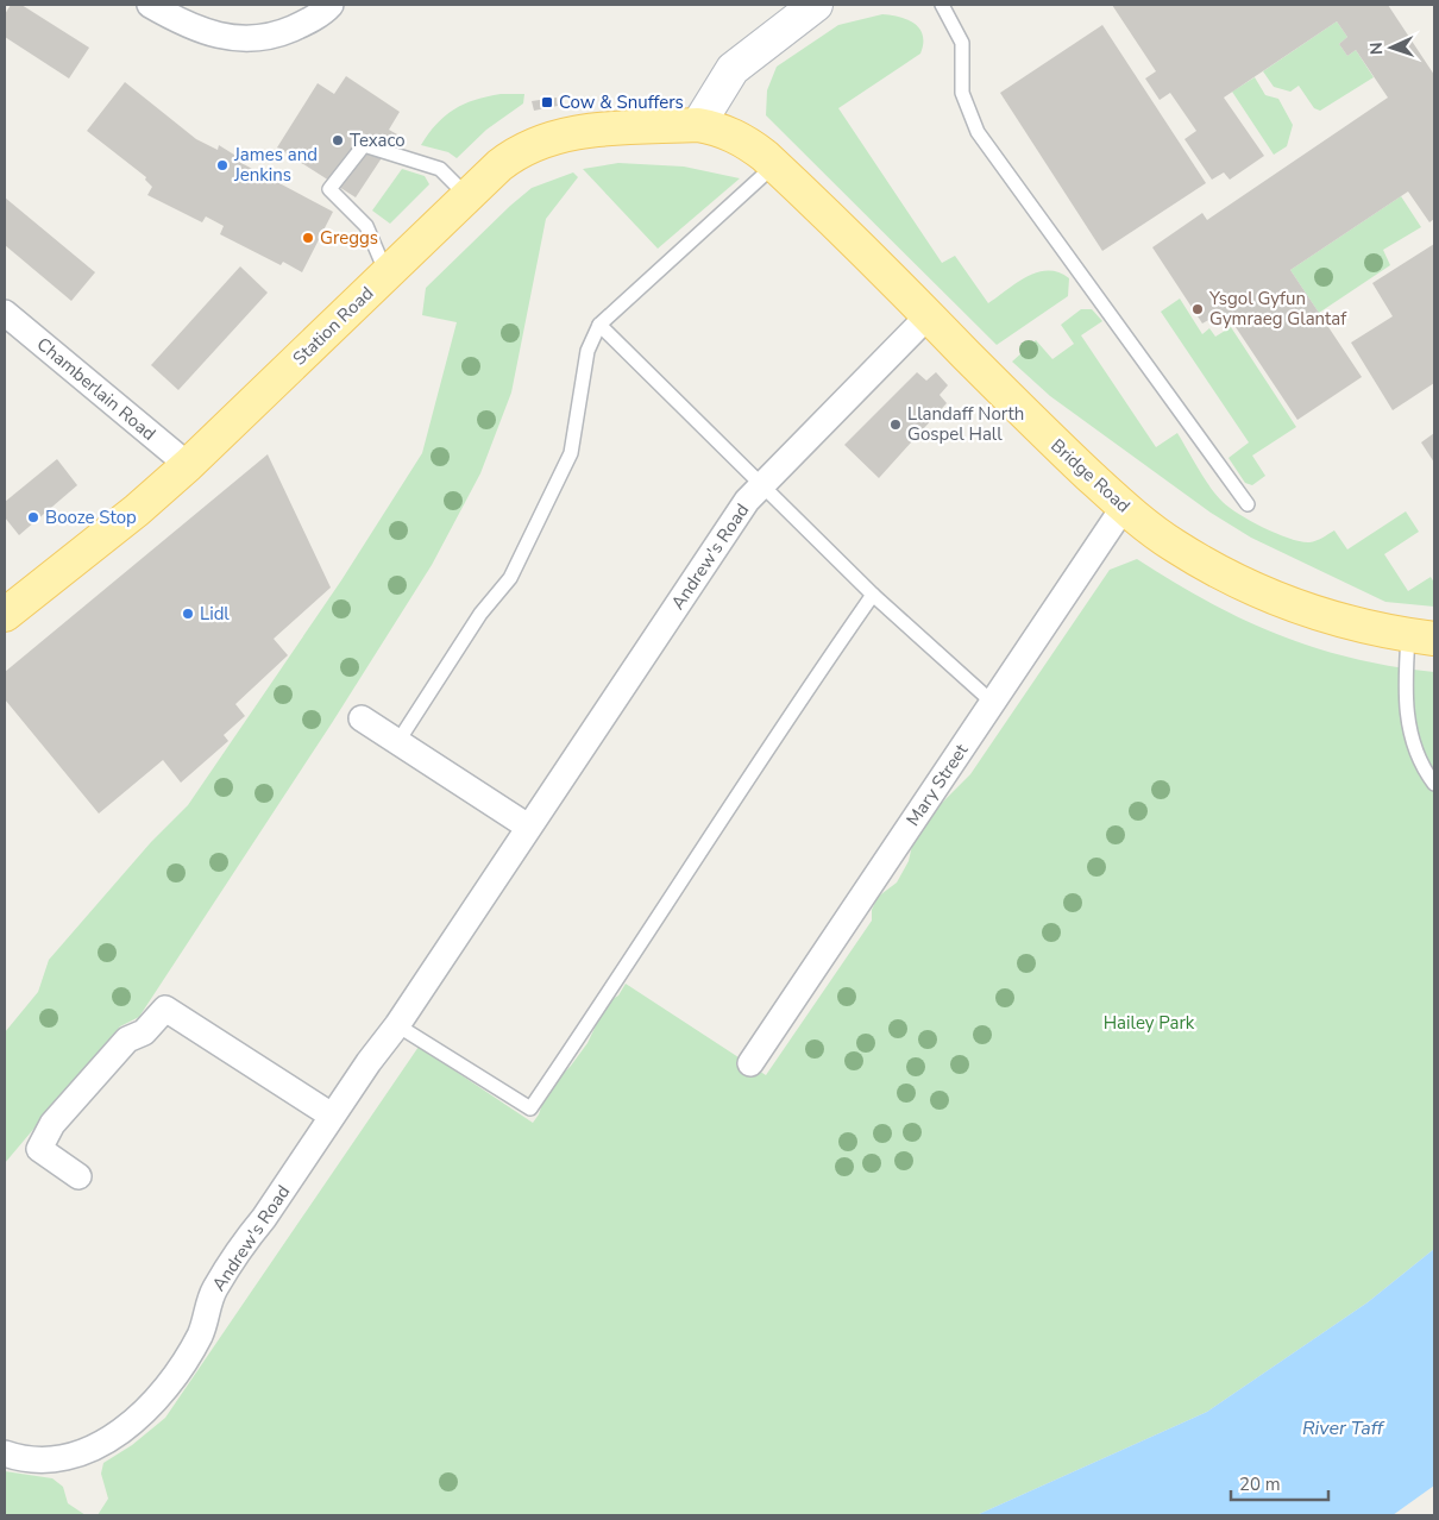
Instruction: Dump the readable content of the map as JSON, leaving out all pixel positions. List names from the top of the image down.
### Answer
{
  "streets": {
    "main road": ["Station Road", "Bridge Road"],
    "street": ["Chamberlain Road", "Andrew's Road", "Mary Street"]
  },
  "crossings": [
    ["Station Road", "Chamberlain Road"],
    ["Station Road", "Bridge Road"],
    ["Bridge Road", "Andrew's Road"],
    ["Bridge Road", "Mary Street"]
  ],
  "water": ["River Taff"],
  "parks": ["Hailey Park"],
  "places": {
    "transit": ["Cow & Snuffers"],
    "other": [
      "Texaco",
      "James and Jenkins",
      "Greggs",
      "Ysgol Gyfun Gymraeg Glantaf",
      "Llandaff North Gospel Hall",
      "Booze Stop",
      "Lidl"
    ]
  },
  "scale_bar": "20 m",
  "north": "left"
}
